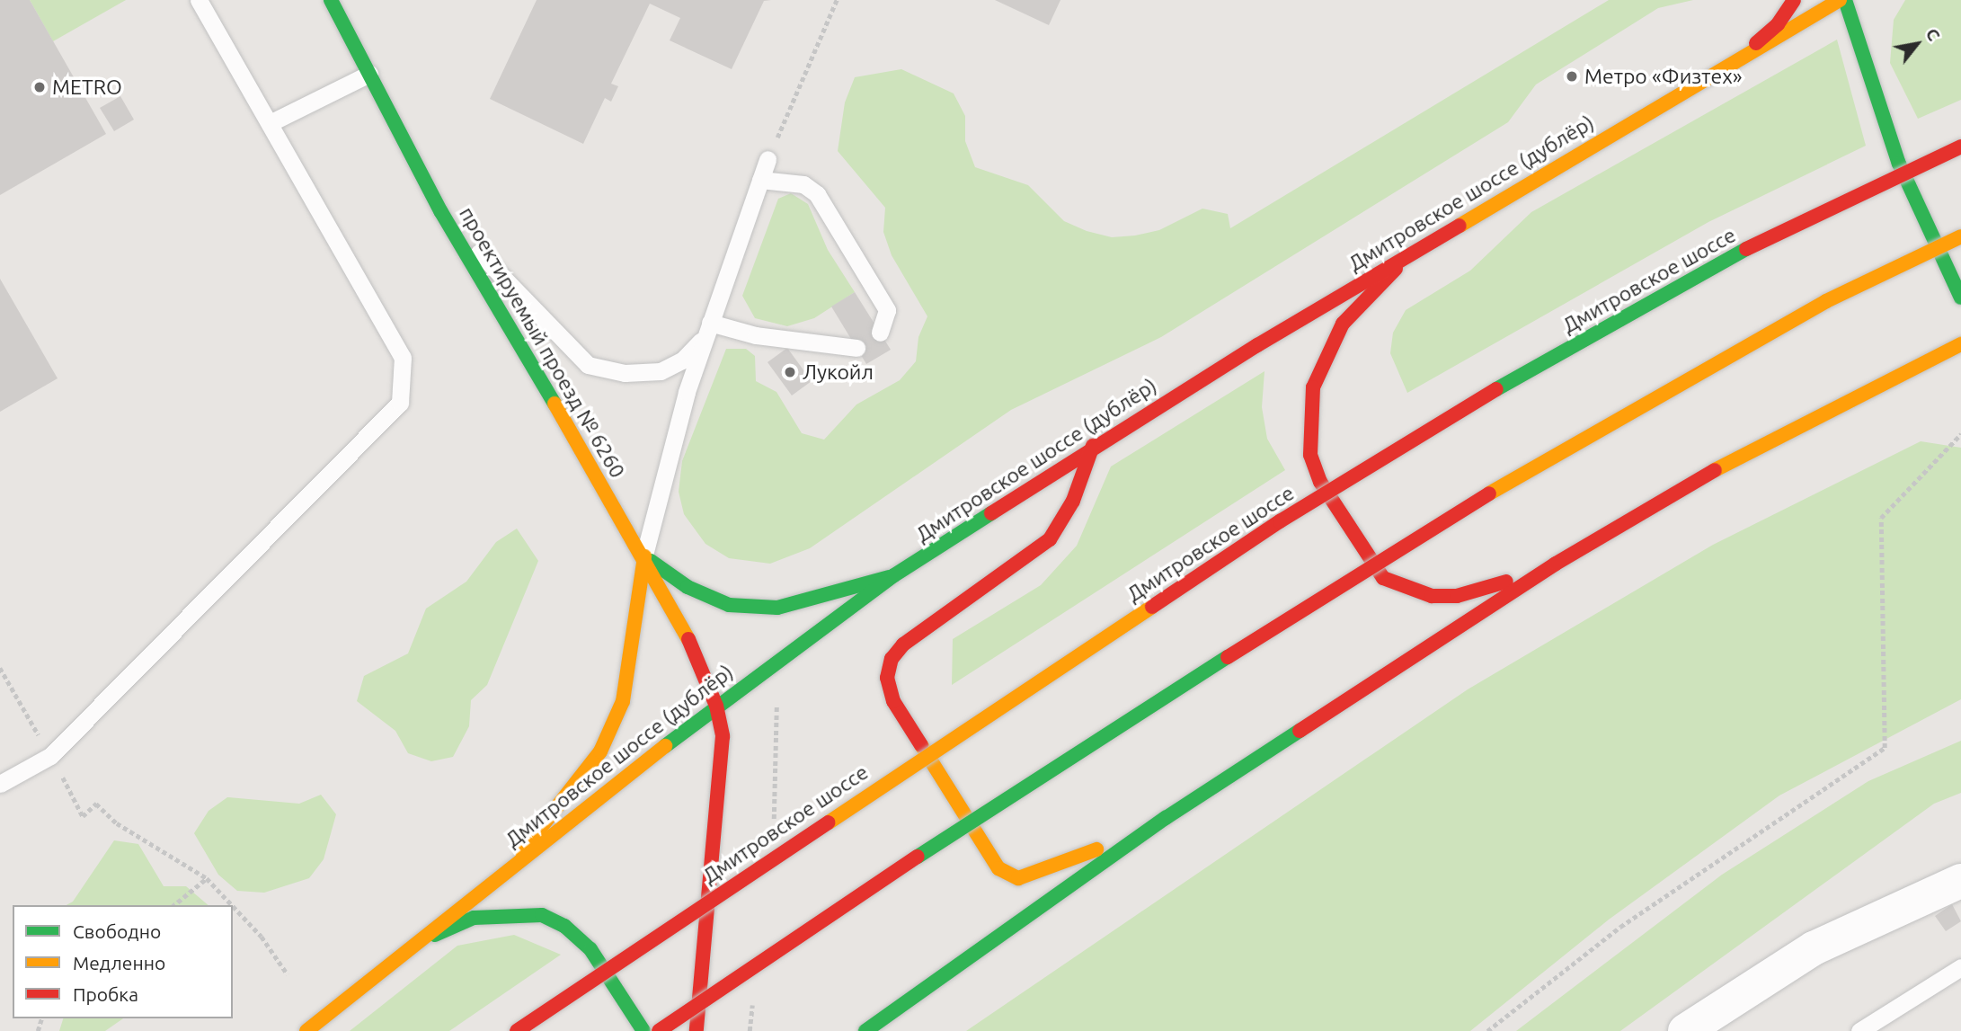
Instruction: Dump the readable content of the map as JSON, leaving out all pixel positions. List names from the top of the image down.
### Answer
{
  "streets": {
    "main road": ["Дмитровское шоссе (дублёр)", "Дмитровское шоссе", "проектируемый проезд № 6260"]
  },
  "crossings": [
    ["Дмитровское шоссе (дублёр)", "проектируемый проезд № 6260"]
  ],
  "places": ["Метро «Физтех»", "METRO", "Лукойл"],
  "legend": ["Свободно", "Медленно", "Пробка"],
  "north": "top right"
}
